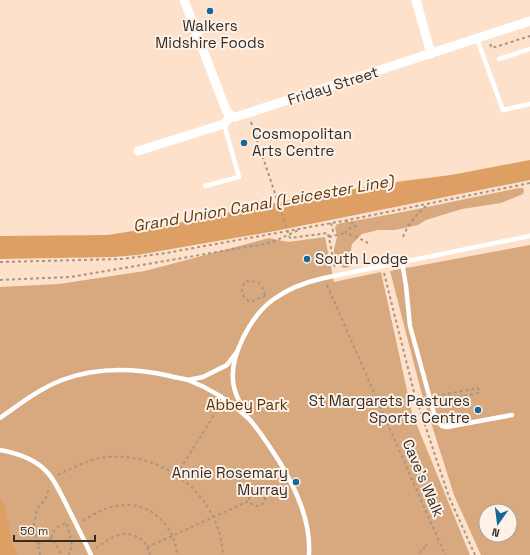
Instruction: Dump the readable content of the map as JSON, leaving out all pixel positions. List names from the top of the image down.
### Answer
{
  "streets": {
    "street": ["Friday Street"],
    "path": ["Cave's Walk"]
  },
  "water": ["Grand Union Canal (Leicester Line)"],
  "parks": ["Abbey Park"],
  "places": [
    "Walkers Midshire Foods",
    "Cosmopolitan Arts Centre",
    "South Lodge",
    "St Margarets Pastures Sports Centre",
    "Annie Rosemary Murray"
  ],
  "scale_bar": "50 m",
  "north": "bottom"
}
